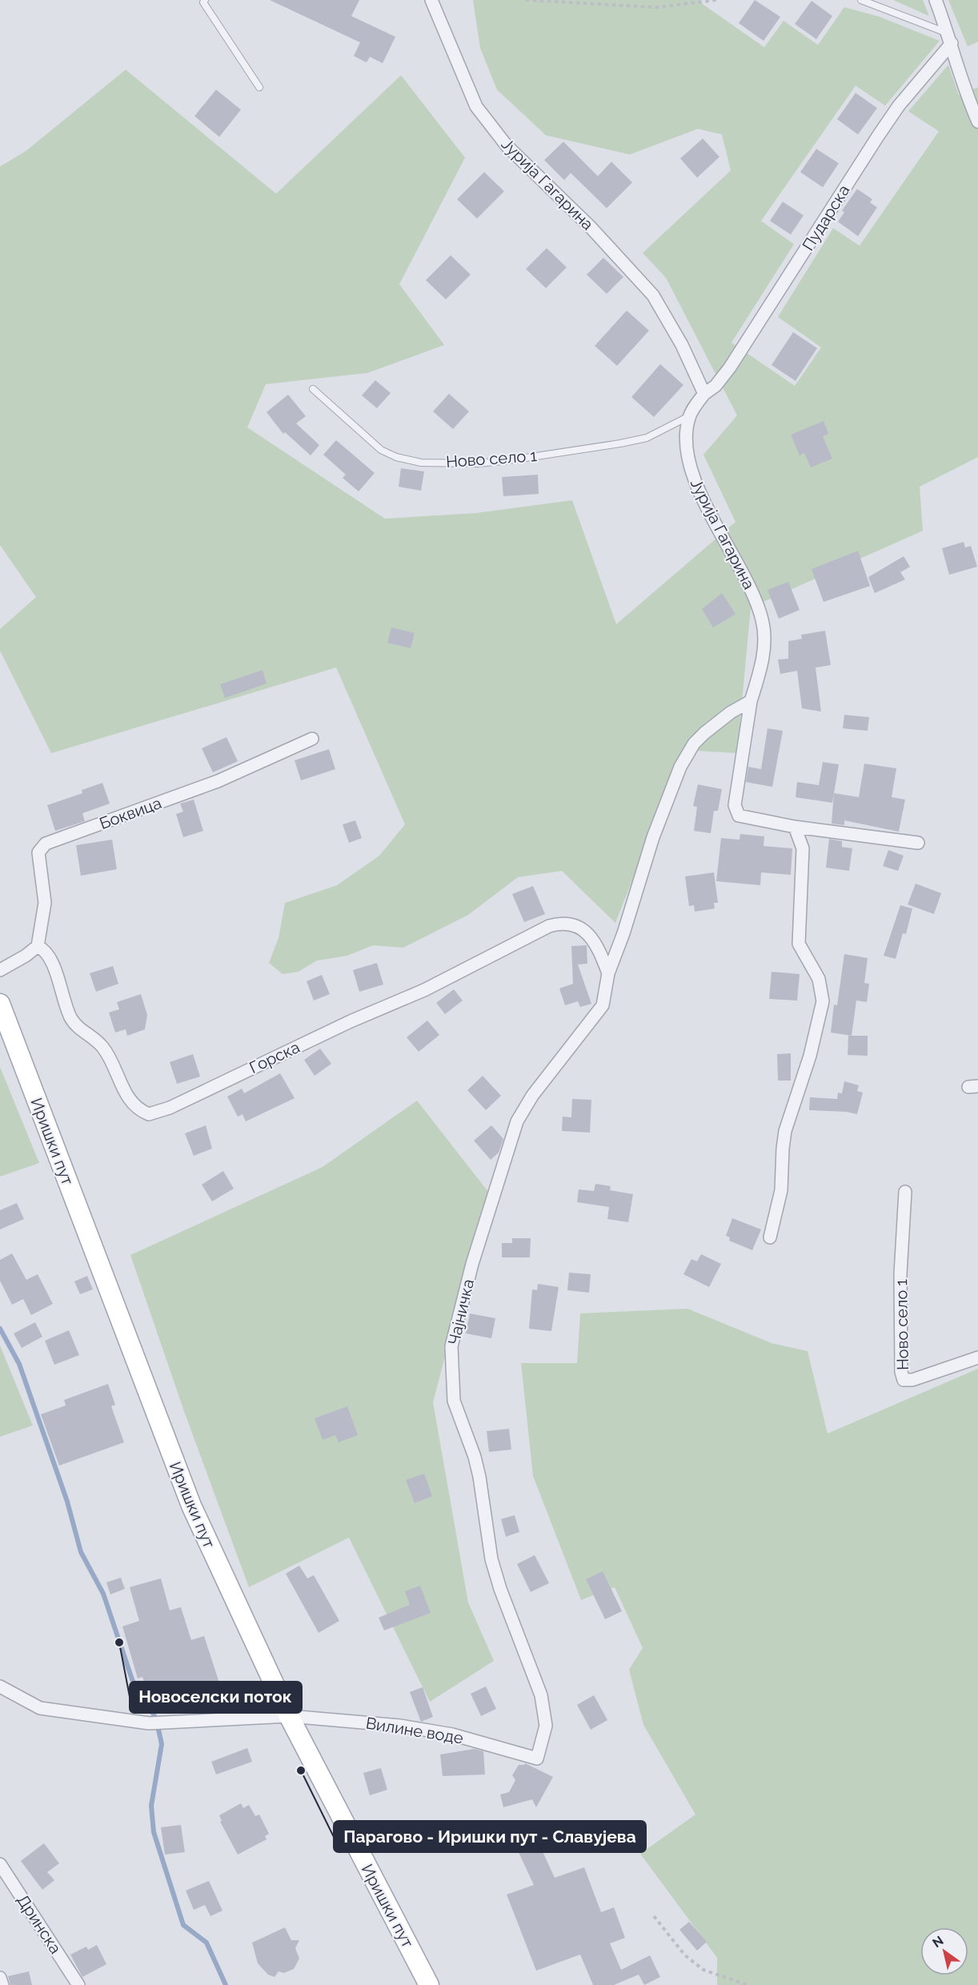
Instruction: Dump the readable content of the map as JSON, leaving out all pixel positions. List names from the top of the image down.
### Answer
{
  "streets": {
    "main road": ["Иришки пут"],
    "street": [
      "Јурија Гагарина",
      "Пударска",
      "Ново село 1",
      "Боквица",
      "Горска",
      "Чајничка",
      "Вилине воде",
      "Дринска"
    ]
  },
  "crossings": [
    ["Јурија Гагарина", "Пударска"],
    ["Јурија Гагарина", "Ново село 1"],
    ["Боквица", "Горска"],
    ["Горска", "Чајничка"],
    ["Иришки пут", "Вилине воде"],
    ["Чајничка", "Вилине воде"]
  ],
  "places": ["Новоселски поток", "Парагово - Иришки пут - Славујева"],
  "north": "top left"
}
